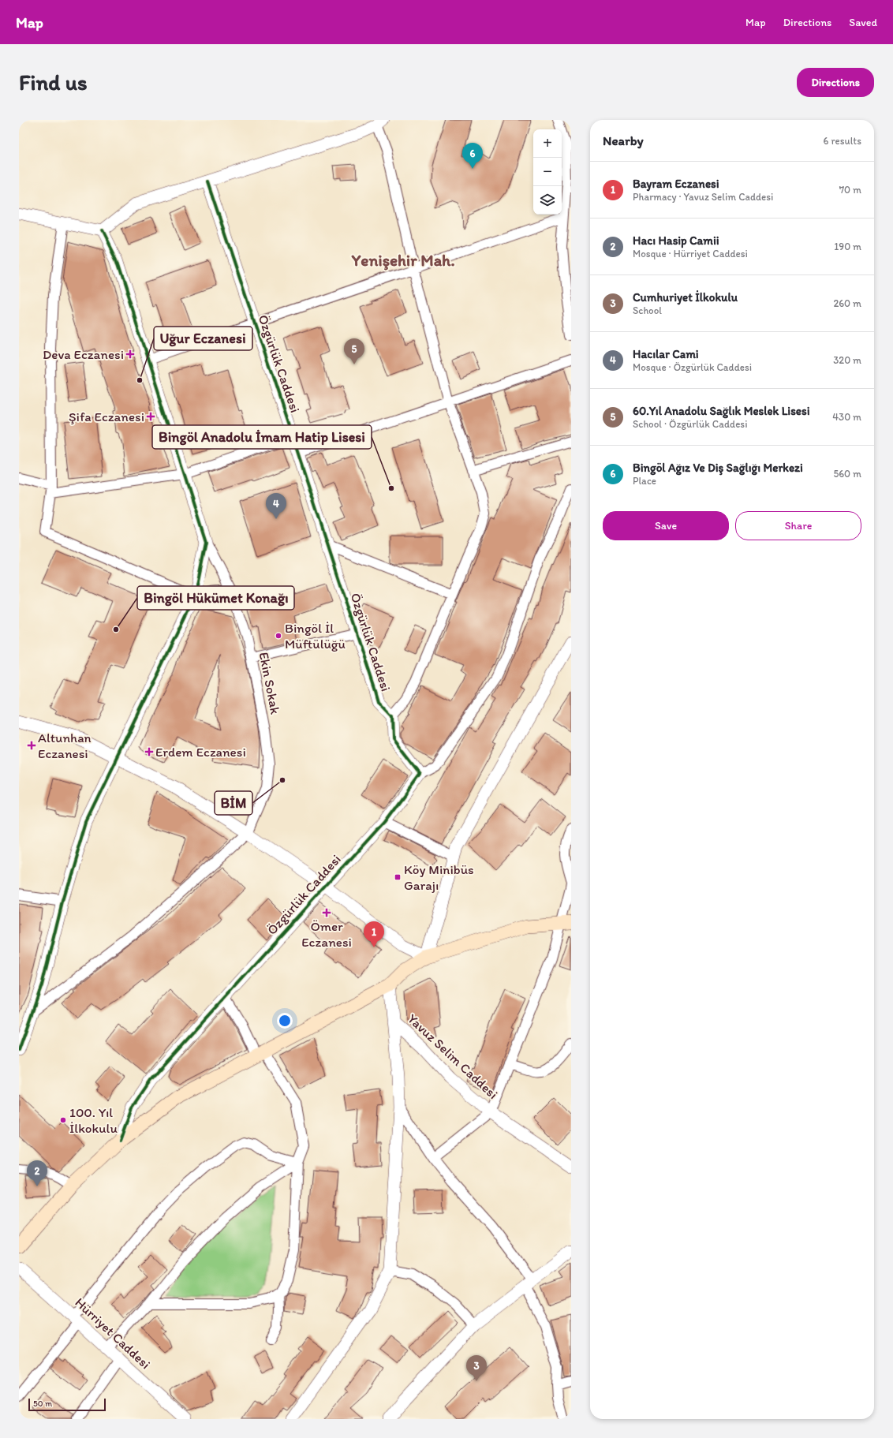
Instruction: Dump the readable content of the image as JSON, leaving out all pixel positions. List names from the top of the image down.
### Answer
{
  "streets": {
    "street": [
      "Özgürlük Caddesi",
      "Ekin Sokak",
      "Yavuz Selim Caddesi",
      "Hürriyet Caddesi"
    ]
  },
  "districts": ["Yenişehir Mah."],
  "places": {
    "health": [
      "Deva Eczanesi",
      "Şifa Eczanesi",
      "Altunhan Eczanesi",
      "Erdem Eczanesi",
      "Ömer Eczanesi"
    ],
    "other": [
      "Uğur Eczanesi",
      "Bingöl Anadolu İmam Hatip Lisesi",
      "Bingöl Hükümet Konağı",
      "Bingöl İl Müftülüğü",
      "BİM",
      "100. Yıl İlkokulu"
    ],
    "transit": ["Köy Minibüs Garajı"]
  },
  "scale_bar": "50 m",
  "page": {
    "header": "Map",
    "nav": ["Map", "Directions", "Saved"],
    "buttons": [
      "Directions",
      ["Save", "Share"]
    ],
    "title": "Find us",
    "heading": ["Nearby", "6 results"],
    "map_buttons": ["+", "−"],
    "pins": [
      "6",
      "5",
      "4",
      "1",
      "2",
      "3"
    ],
    "list": [
      {
        "mark": "1",
        "name": "Bayram Eczanesi",
        "note": "Pharmacy · Yavuz Selim Caddesi",
        "value": "70 m"
      },
      {
        "mark": "2",
        "name": "Hacı Hasip Camii",
        "note": "Mosque · Hürriyet Caddesi",
        "value": "190 m"
      },
      {
        "mark": "3",
        "name": "Cumhuriyet İlkokulu",
        "note": "School",
        "value": "260 m"
      },
      {
        "mark": "4",
        "name": "Hacılar Cami",
        "note": "Mosque · Özgürlük Caddesi",
        "value": "320 m"
      },
      {
        "mark": "5",
        "name": "60.Yıl Anadolu Sağlık Meslek Lisesi",
        "note": "School · Özgürlük Caddesi",
        "value": "430 m"
      },
      {
        "mark": "6",
        "name": "Bingöl Ağız Ve Diş Sağlığı Merkezi",
        "note": "Place",
        "value": "560 m"
      }
    ],
    "scale": "50 m"
  }
}
